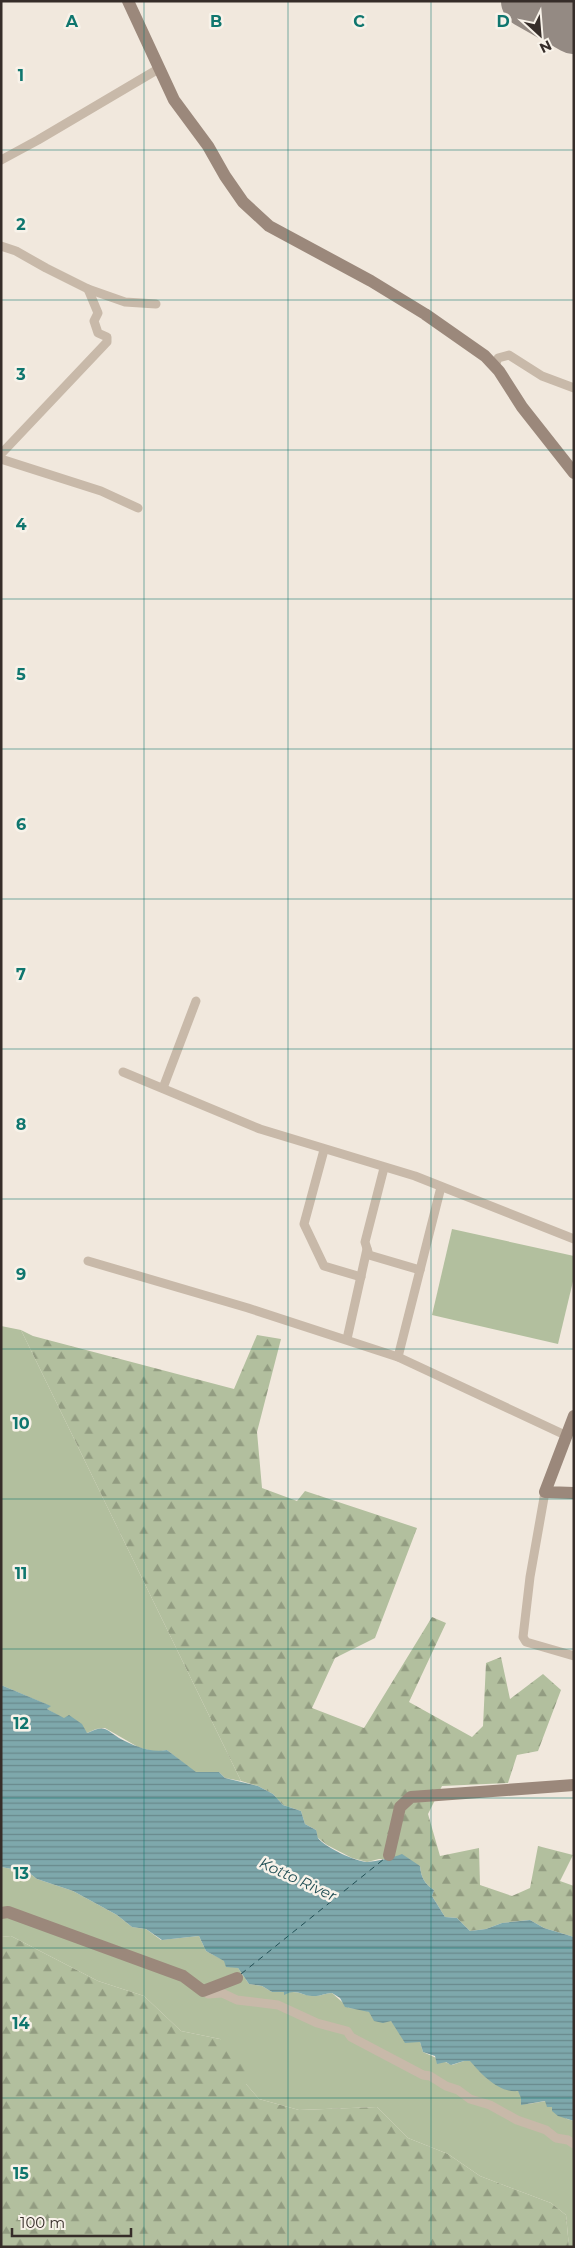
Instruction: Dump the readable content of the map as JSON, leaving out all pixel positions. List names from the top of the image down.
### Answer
{
  "water": ["Kotto River"],
  "scale_bar": "100 m",
  "north": "bottom right",
  "grid": {
    "columns": [
      "A",
      "B",
      "C",
      "D"
    ],
    "rows": [
      "1",
      "2",
      "3",
      "4",
      "5",
      "6",
      "7",
      "8",
      "9",
      "10",
      "11",
      "12",
      "13",
      "14",
      "15"
    ]
  }
}
